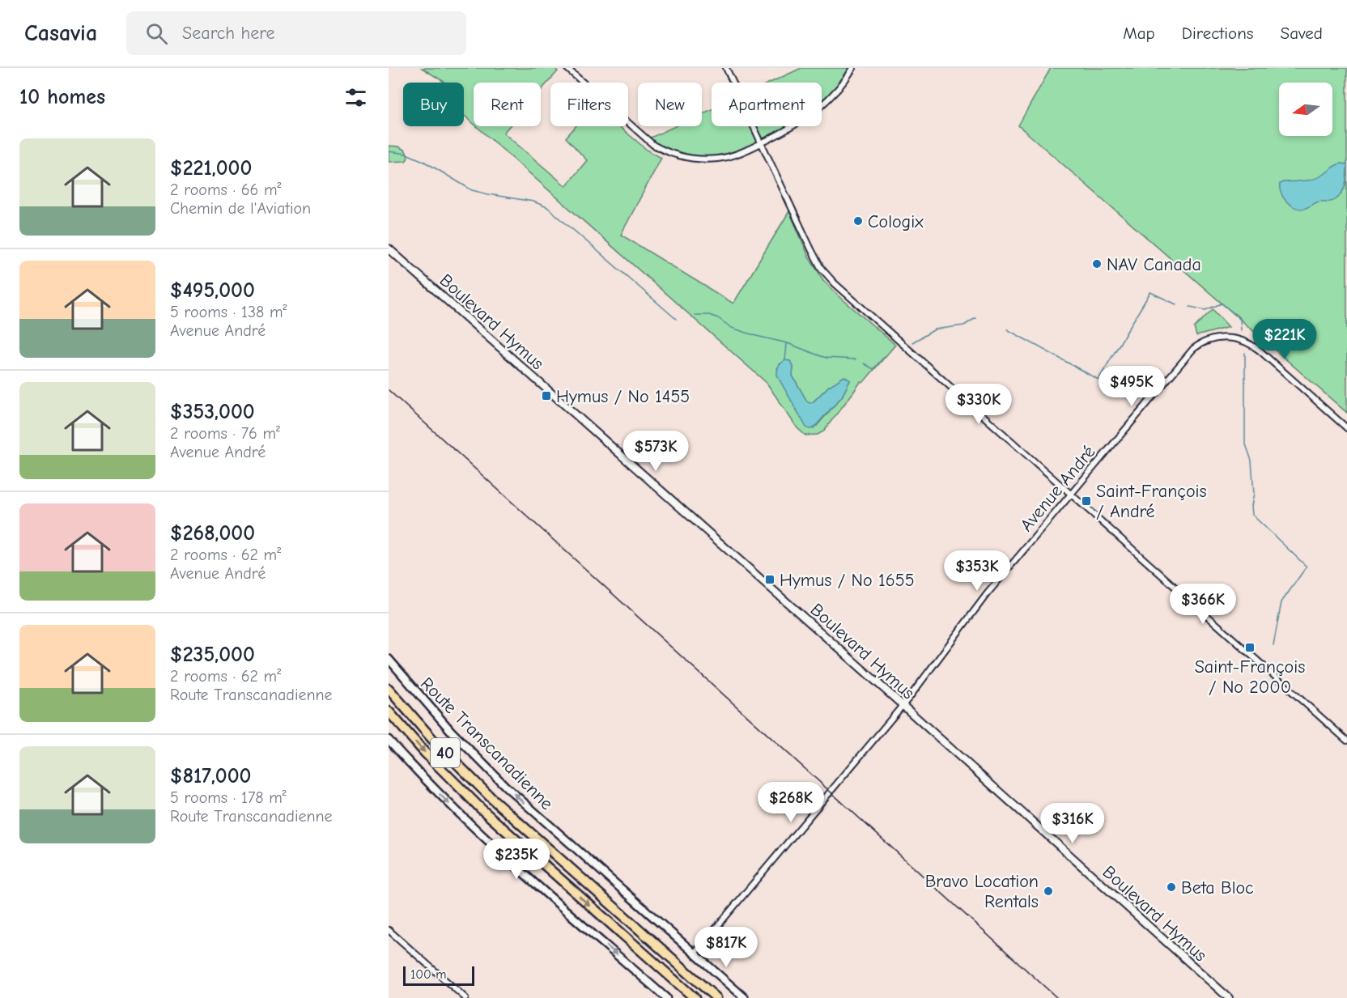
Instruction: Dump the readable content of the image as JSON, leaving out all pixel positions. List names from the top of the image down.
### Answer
{
  "streets": {
    "highway": ["40"],
    "main road": ["Route Transcanadienne"],
    "street": ["Boulevard Hymus", "Avenue André"]
  },
  "crossings": [
    ["Boulevard Hymus", "Avenue André"],
    ["Avenue André", "Route Transcanadienne"]
  ],
  "places": {
    "other": [
      "Cologix",
      "NAV Canada",
      "Beta Bloc",
      "Bravo Location Rentals"
    ],
    "transit": [
      "Hymus / No 1455",
      "Saint-François / André",
      "Hymus / No 1655",
      "Saint-François / No 2000"
    ]
  },
  "scale_bar": "100 m",
  "north": "left",
  "page": {
    "header": "Casavia",
    "search": "Search here",
    "nav": ["Map", "Directions", "Saved"],
    "heading": "10 homes",
    "chip": [
      "Buy",
      "Rent",
      "Filters",
      "New",
      "Apartment"
    ],
    "list": [
      {
        "name": "$221,000",
        "note": "2 rooms · 66 m² · Chemin de l'Aviation"
      },
      {
        "name": "$495,000",
        "note": "5 rooms · 138 m² · Avenue André"
      },
      {
        "name": "$353,000",
        "note": "2 rooms · 76 m² · Avenue André"
      },
      {
        "name": "$268,000",
        "note": "2 rooms · 62 m² · Avenue André"
      },
      {
        "name": "$235,000",
        "note": "2 rooms · 62 m² · Route Transcanadienne"
      },
      {
        "name": "$817,000",
        "note": "5 rooms · 178 m² · Route Transcanadienne"
      }
    ],
    "price": [
      "$221K",
      "$495K",
      "$330K",
      "$573K",
      "$353K",
      "$366K",
      "$268K",
      "$316K",
      "$235K",
      "$817K"
    ],
    "scale": "100 m"
  }
}
